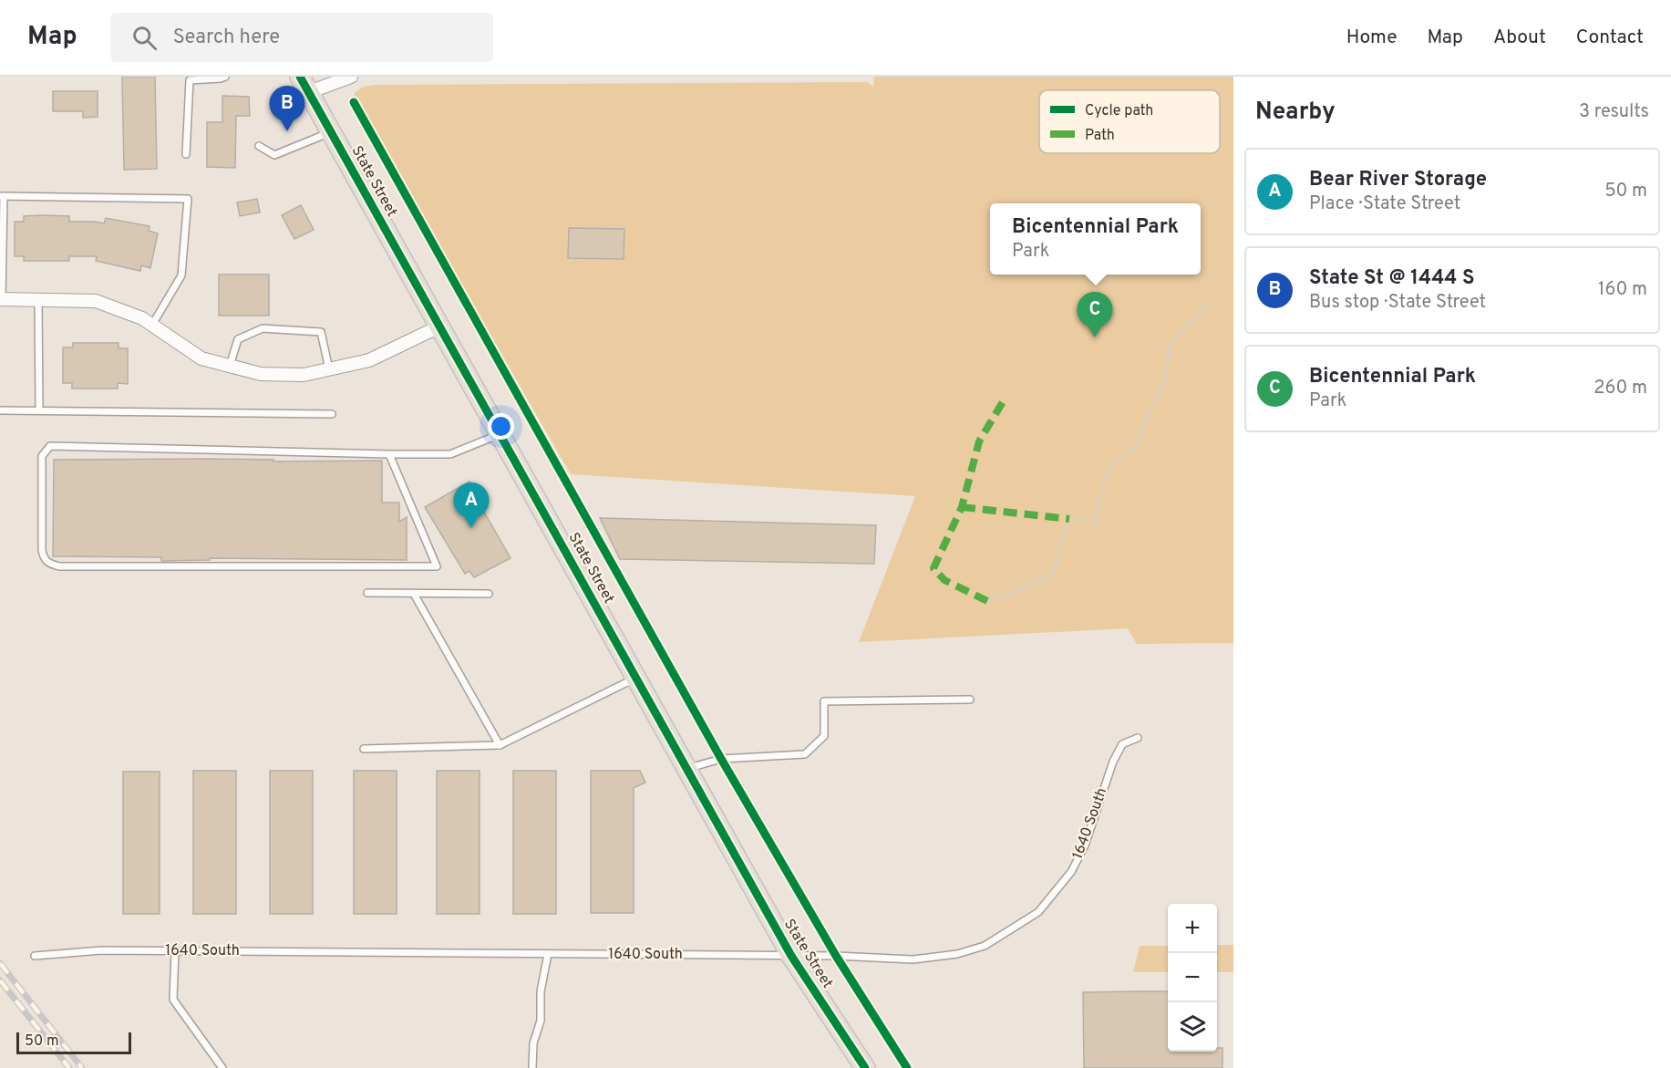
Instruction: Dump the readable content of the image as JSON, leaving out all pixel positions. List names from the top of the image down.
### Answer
{
  "streets": {
    "main road": ["State Street"],
    "lane": ["1640 South"]
  },
  "crossings": [
    ["State Street", "1640 South"]
  ],
  "legend": ["Cycle path", "Path"],
  "scale_bar": "50 m",
  "page": {
    "header": "Map",
    "search": "Search here",
    "nav": [
      "Home",
      "Map",
      "About",
      "Contact"
    ],
    "heading": ["Nearby", "3 results"],
    "pins": ["B", "C", "A"],
    "list": [
      {
        "mark": "A",
        "name": "Bear River Storage",
        "note": "Place · State Street",
        "value": "50 m"
      },
      {
        "mark": "B",
        "name": "State St @ 1444 S",
        "note": "Bus stop · State Street",
        "value": "160 m"
      },
      {
        "mark": "C",
        "name": "Bicentennial Park",
        "note": "Park",
        "value": "260 m"
      }
    ],
    "popup": ["Bicentennial Park", "Park"],
    "map_buttons": ["+", "−"],
    "scale": "50 m"
  }
}
